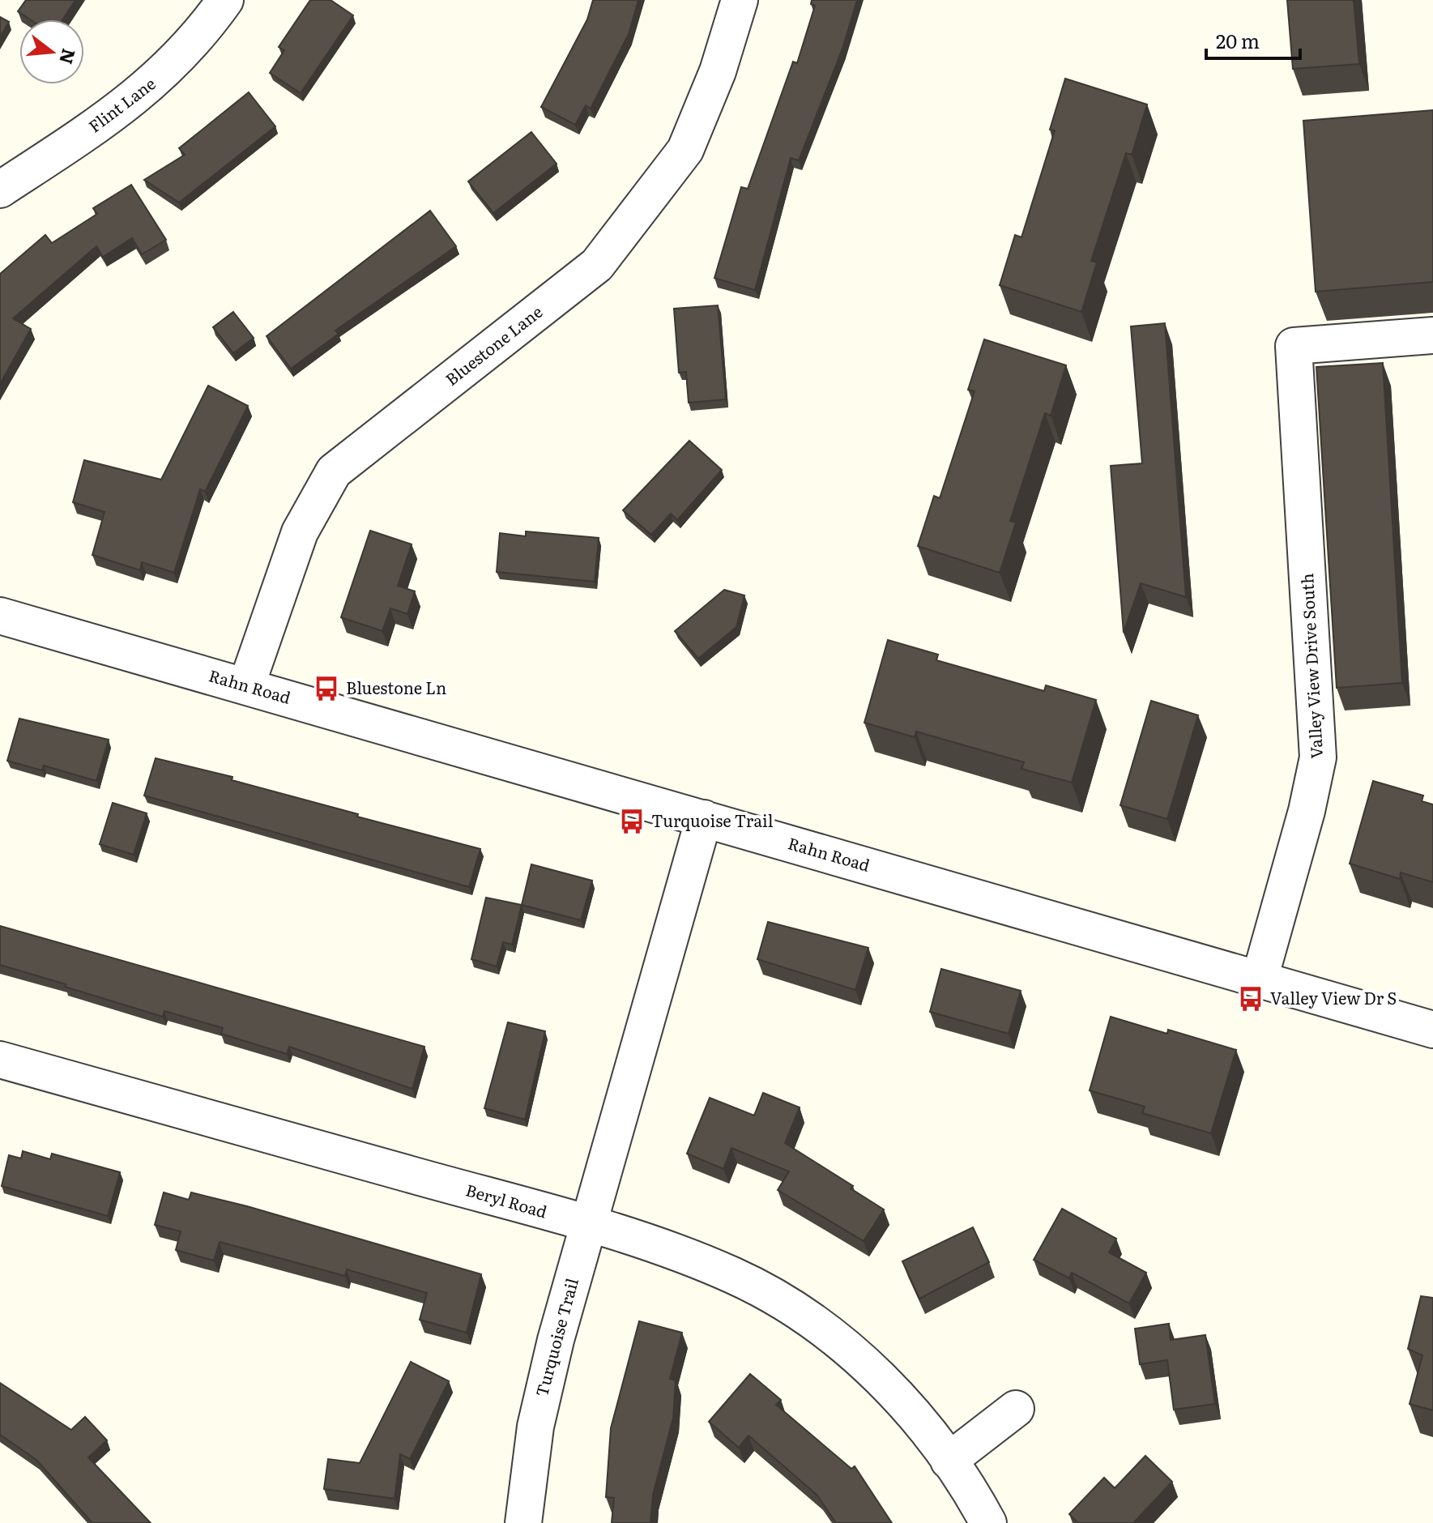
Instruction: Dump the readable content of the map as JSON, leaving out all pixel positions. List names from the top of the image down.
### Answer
{
  "streets": {
    "street": [
      "Flint Lane",
      "Bluestone Lane",
      "Valley View Drive South",
      "Rahn Road",
      "Beryl Road",
      "Turquoise Trail"
    ]
  },
  "crossings": [
    ["Bluestone Lane", "Rahn Road"],
    ["Valley View Drive South", "Rahn Road"],
    ["Rahn Road", "Turquoise Trail"],
    ["Beryl Road", "Turquoise Trail"]
  ],
  "places": {
    "bus stop": ["Bluestone Ln", "Turquoise Trail", "Valley View Dr S"]
  },
  "scale_bar": "20 m",
  "north": "right"
}
